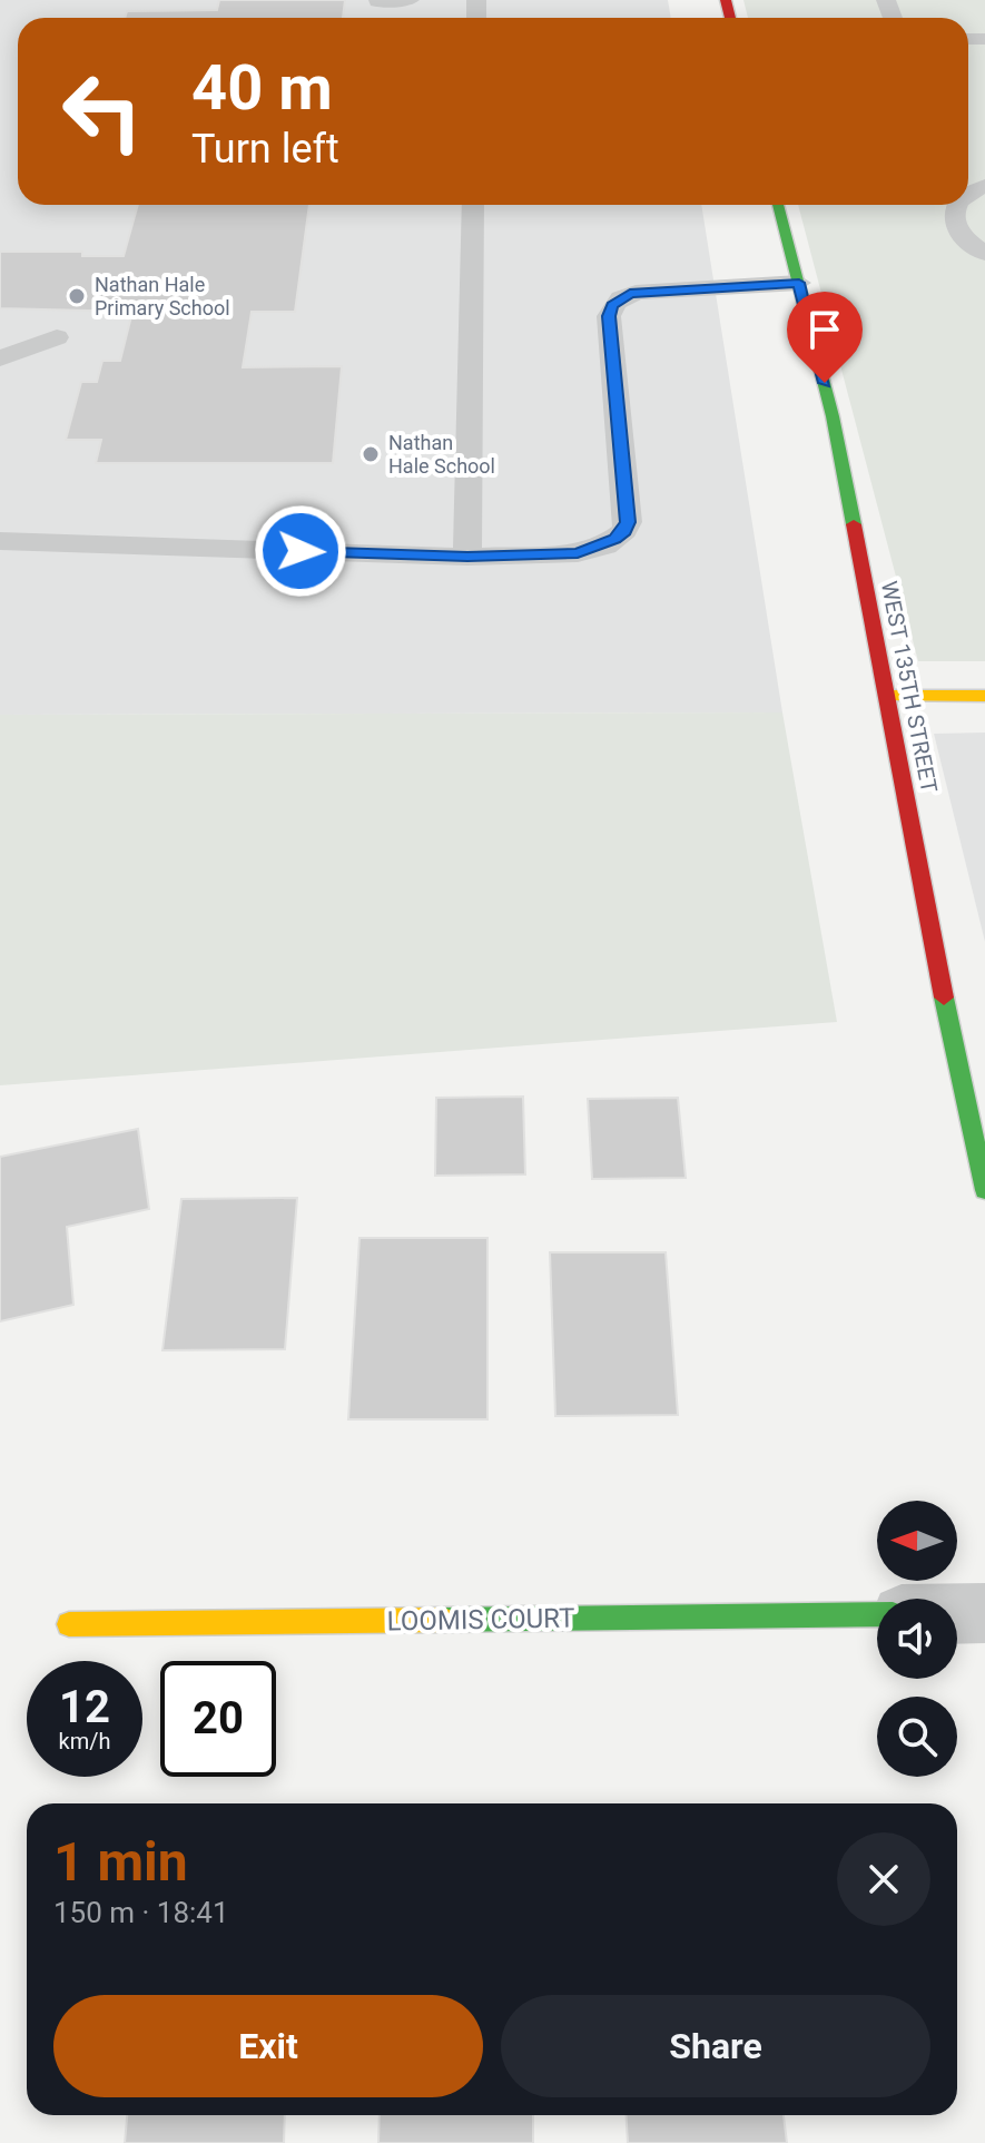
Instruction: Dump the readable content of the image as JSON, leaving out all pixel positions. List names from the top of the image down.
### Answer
{
  "streets": {
    "street": ["WEST 135TH STREET", "LOOMIS COURT"]
  },
  "places": ["Nathan Hale Primary School", "Nathan Hale School"],
  "north": "left",
  "page": {
    "turn": ["40 m", "Turn left"],
    "speed": "12 km/h",
    "limit": "20",
    "heading": ["1 min", "150 m · 18:41"],
    "buttons": ["Exit", "Share"]
  }
}
